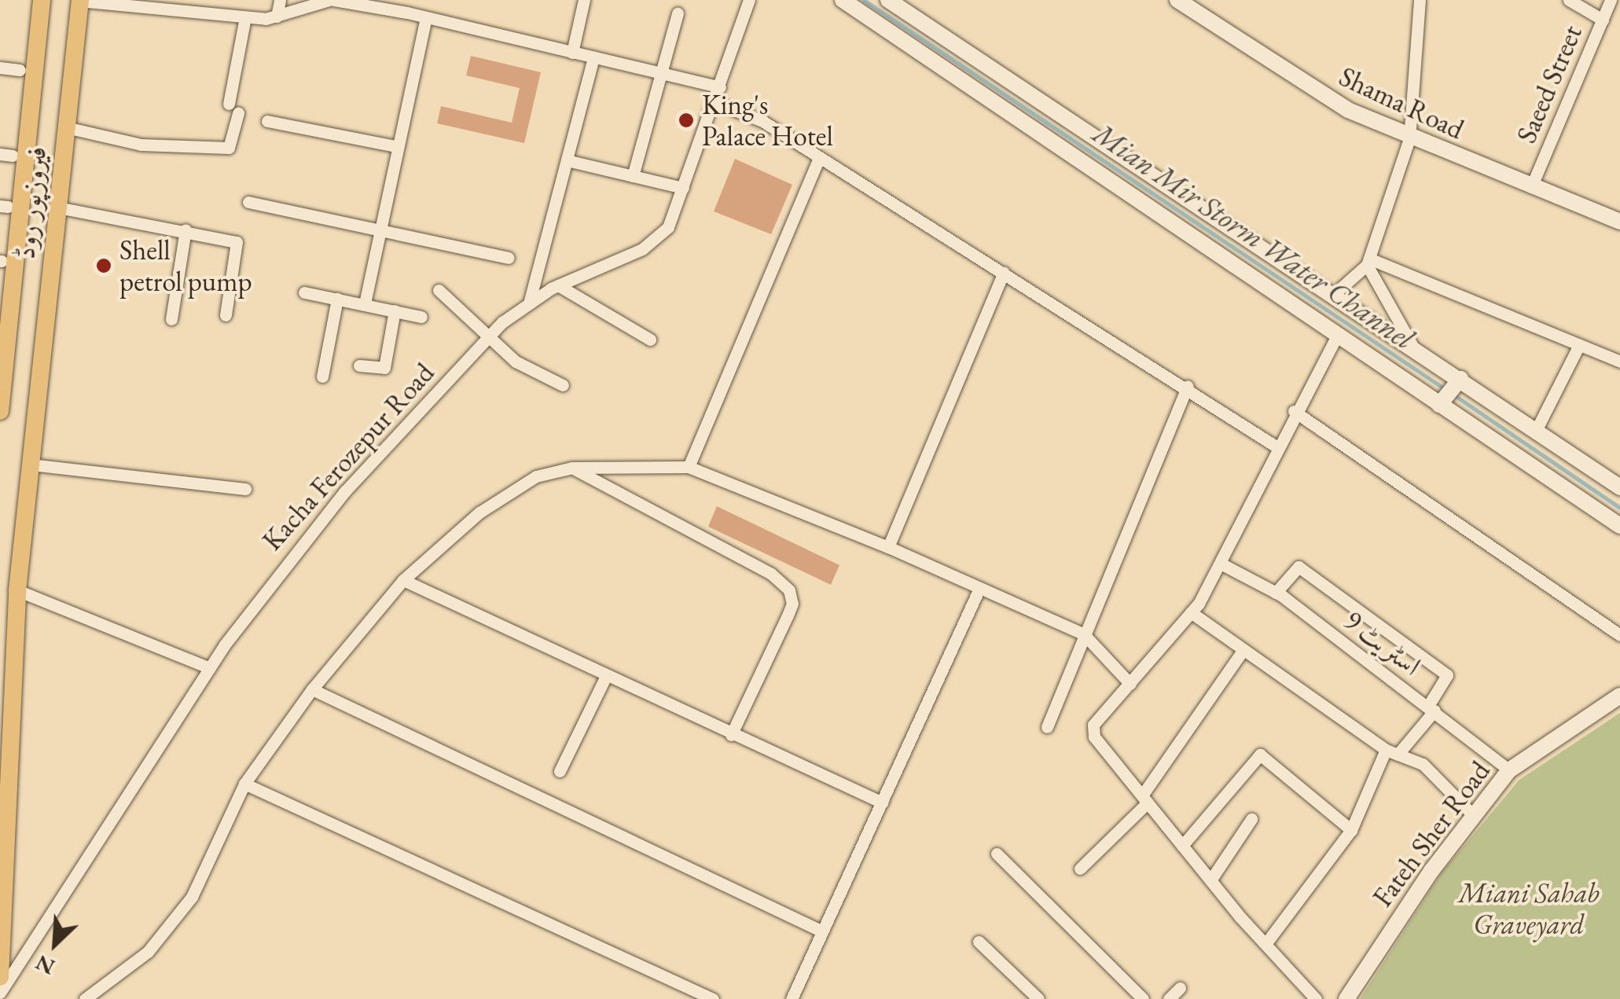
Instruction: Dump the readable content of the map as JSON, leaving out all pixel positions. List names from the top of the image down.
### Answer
{
  "streets": {
    "main road": ["Shama Road", "فیروزپور روڈ", "Fateh Sher Road"],
    "street": ["Saeed Street", "Kacha Ferozepur Road", "اسٹریٹ 9"]
  },
  "crossings": [
    ["Saeed Street", "Shama Road"],
    ["اسٹریٹ 9", "Fateh Sher Road"]
  ],
  "water": ["Mian Mir Storm Water Channel"],
  "parks": ["Miani Sahab Graveyard"],
  "places": ["King's Palace Hotel", "Shell petrol pump"],
  "north": "bottom left"
}
